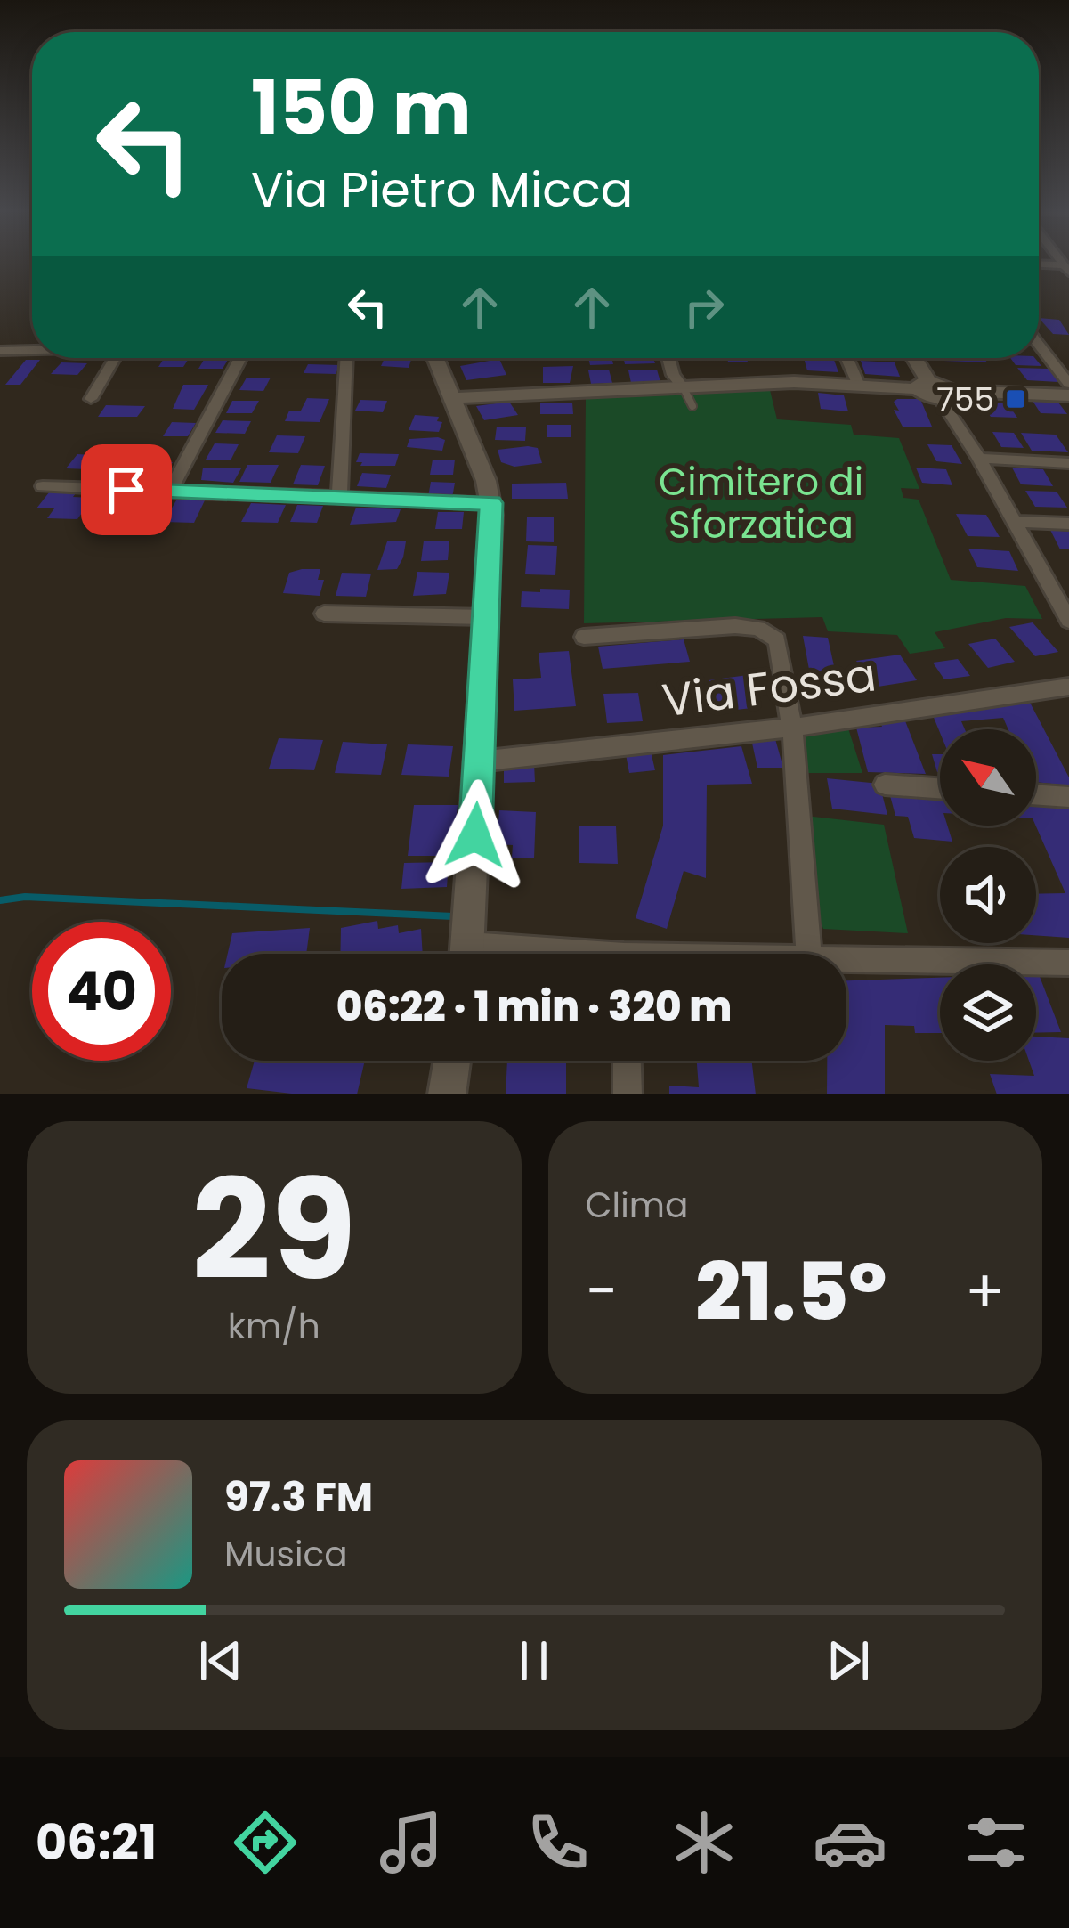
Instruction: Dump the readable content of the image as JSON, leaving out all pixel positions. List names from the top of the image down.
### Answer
{
  "streets": {
    "street": ["Via Fossa"]
  },
  "parks": ["Cimitero di Sforzatica"],
  "places": {
    "transit": ["755"]
  },
  "north": "top left",
  "page": {
    "turn": ["150 m", "Via Pietro Micca"],
    "limit": "40",
    "trip": "06:22 · 1 min · 320 m",
    "tile": [
      ["29", "km/h"],
      "Clima"
    ],
    "heat": ["−", "21.5°", "+"],
    "song": ["97.3 FM", "Musica"],
    "tabs": "06:21"
  }
}
